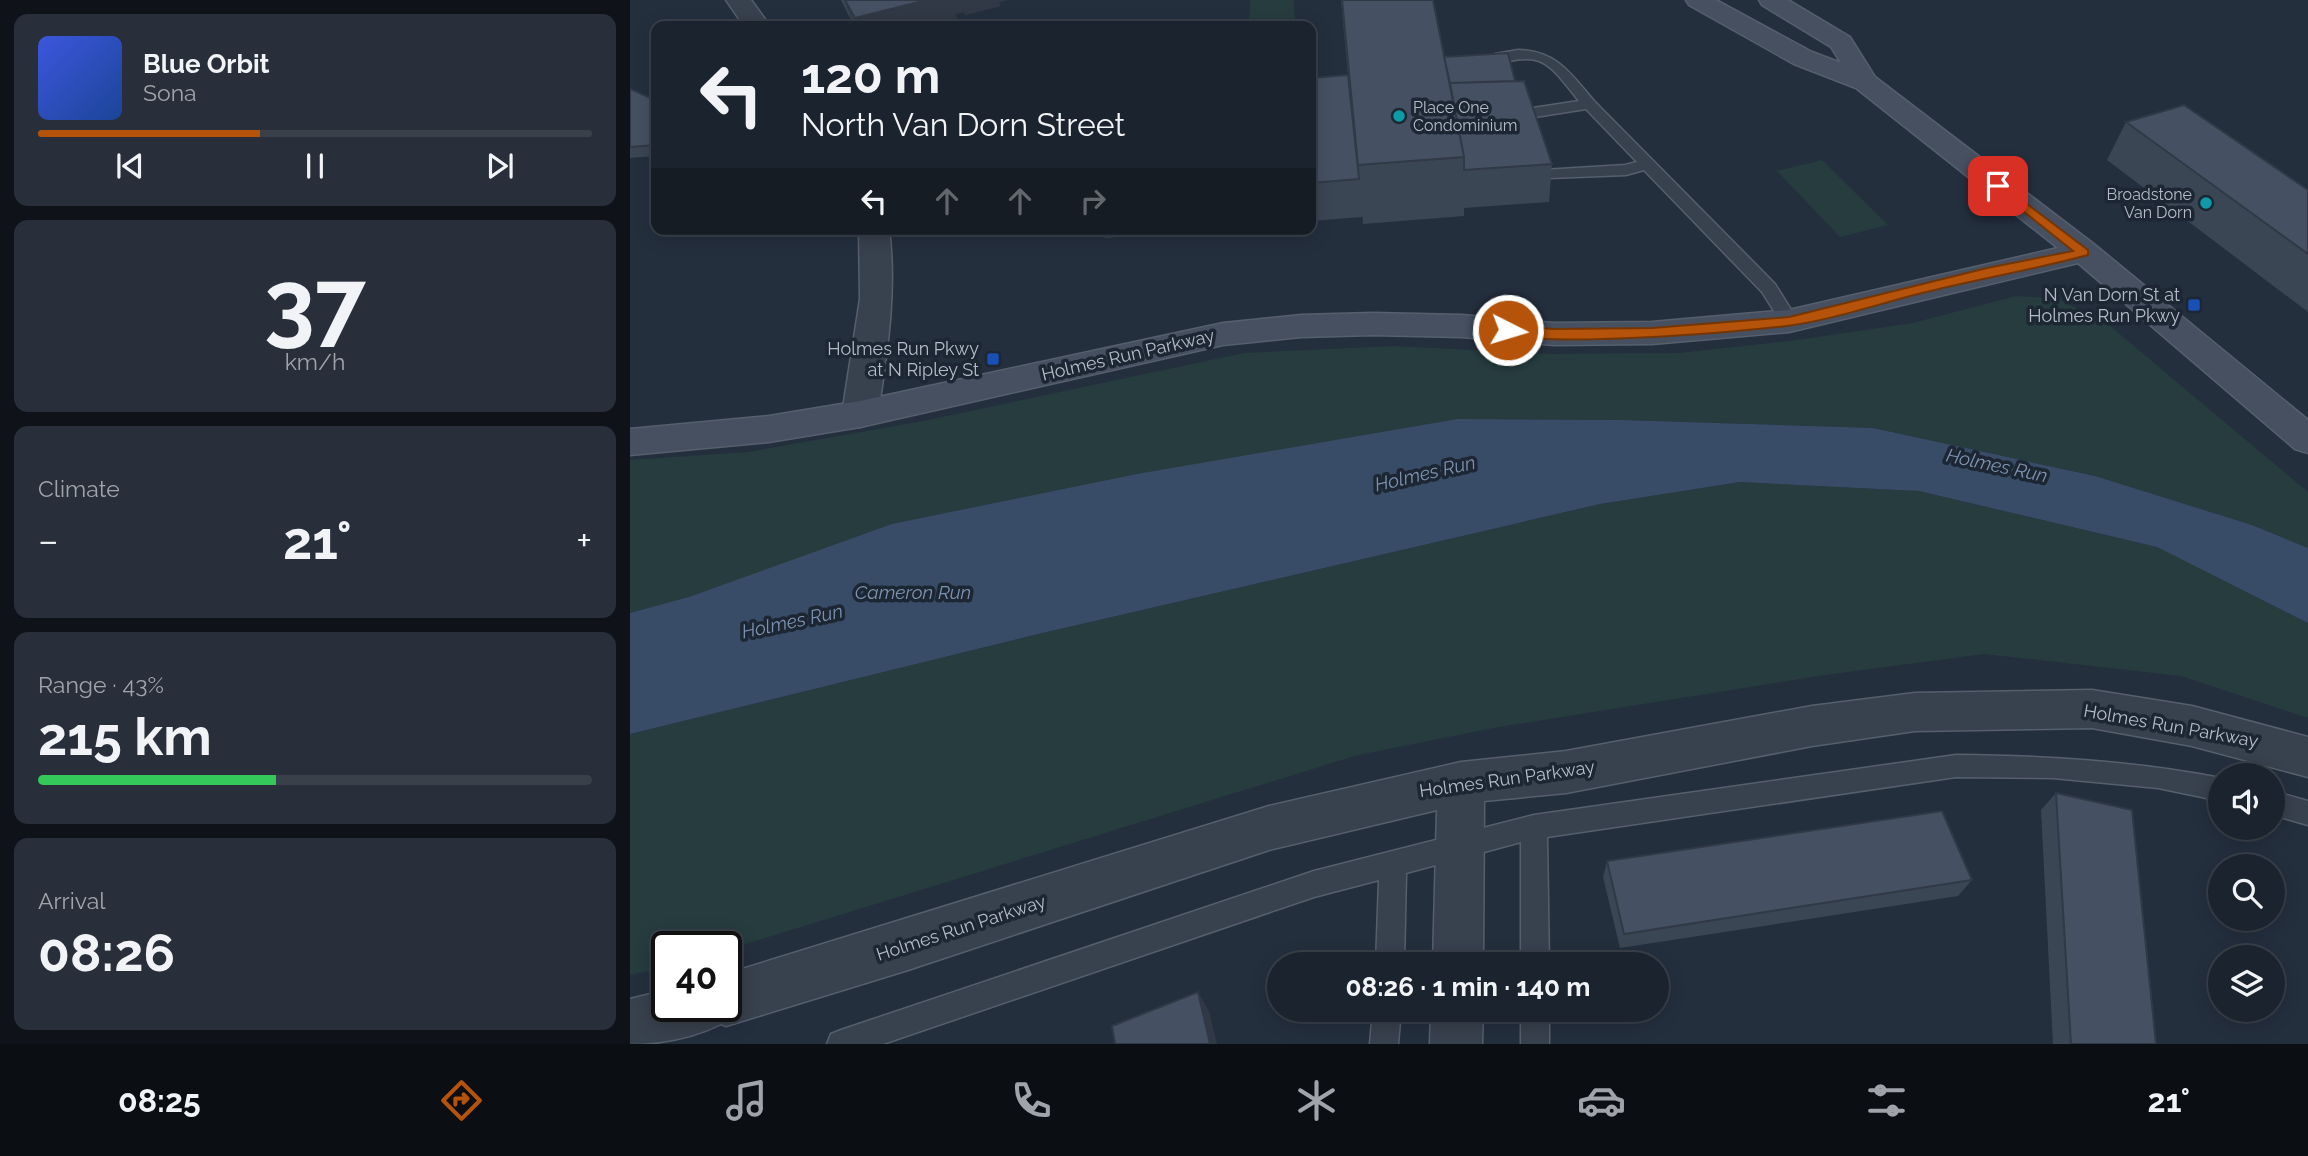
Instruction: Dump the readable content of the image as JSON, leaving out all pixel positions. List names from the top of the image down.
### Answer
{
  "streets": {
    "street": ["Holmes Run Parkway"]
  },
  "water": ["Holmes Run", "Cameron Run"],
  "places": {
    "other": ["Place One Condominium", "Broadstone Van Dorn"],
    "transit": ["N Van Dorn St at Holmes Run Pkwy", "Holmes Run Pkwy at N Ripley St"]
  },
  "page": {
    "turn": ["120 m", "North Van Dorn Street"],
    "song": ["Blue Orbit", "Sona"],
    "tile": [
      ["37", "km/h"],
      "Climate",
      ["Range · 43%", "215 km"],
      ["Arrival", "08:26"]
    ],
    "heat": ["−", "21°", "+"],
    "limit": "40",
    "trip": "08:26 · 1 min · 140 m",
    "tabs": ["08:25", "21°"]
  }
}
